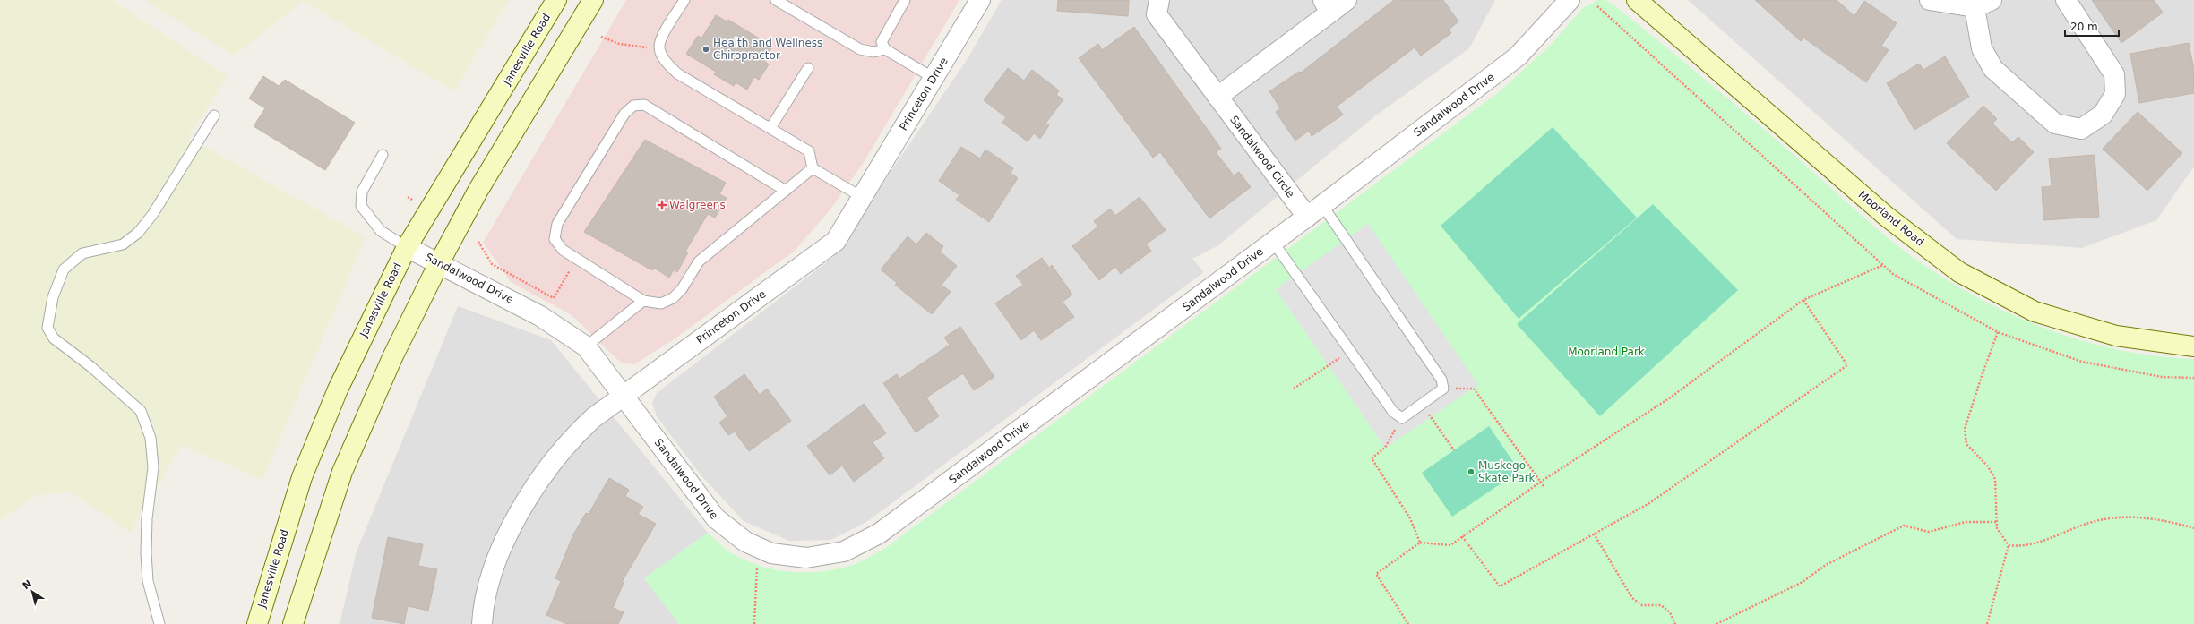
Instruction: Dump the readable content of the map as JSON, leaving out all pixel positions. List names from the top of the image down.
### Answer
{
  "streets": {
    "main road": ["Janesville Road", "Moorland Road"],
    "street": ["Princeton Drive", "Sandalwood Drive", "Sandalwood Circle"]
  },
  "crossings": [
    ["Janesville Road", "Sandalwood Drive"],
    ["Princeton Drive", "Sandalwood Drive"],
    ["Sandalwood Drive", "Sandalwood Circle"]
  ],
  "parks": ["Moorland Park"],
  "places": {
    "other": ["Health and Wellness Chiropractor", "Muskego Skate Park"],
    "health": ["Walgreens"]
  },
  "scale_bar": "20 m",
  "north": "top left"
}
